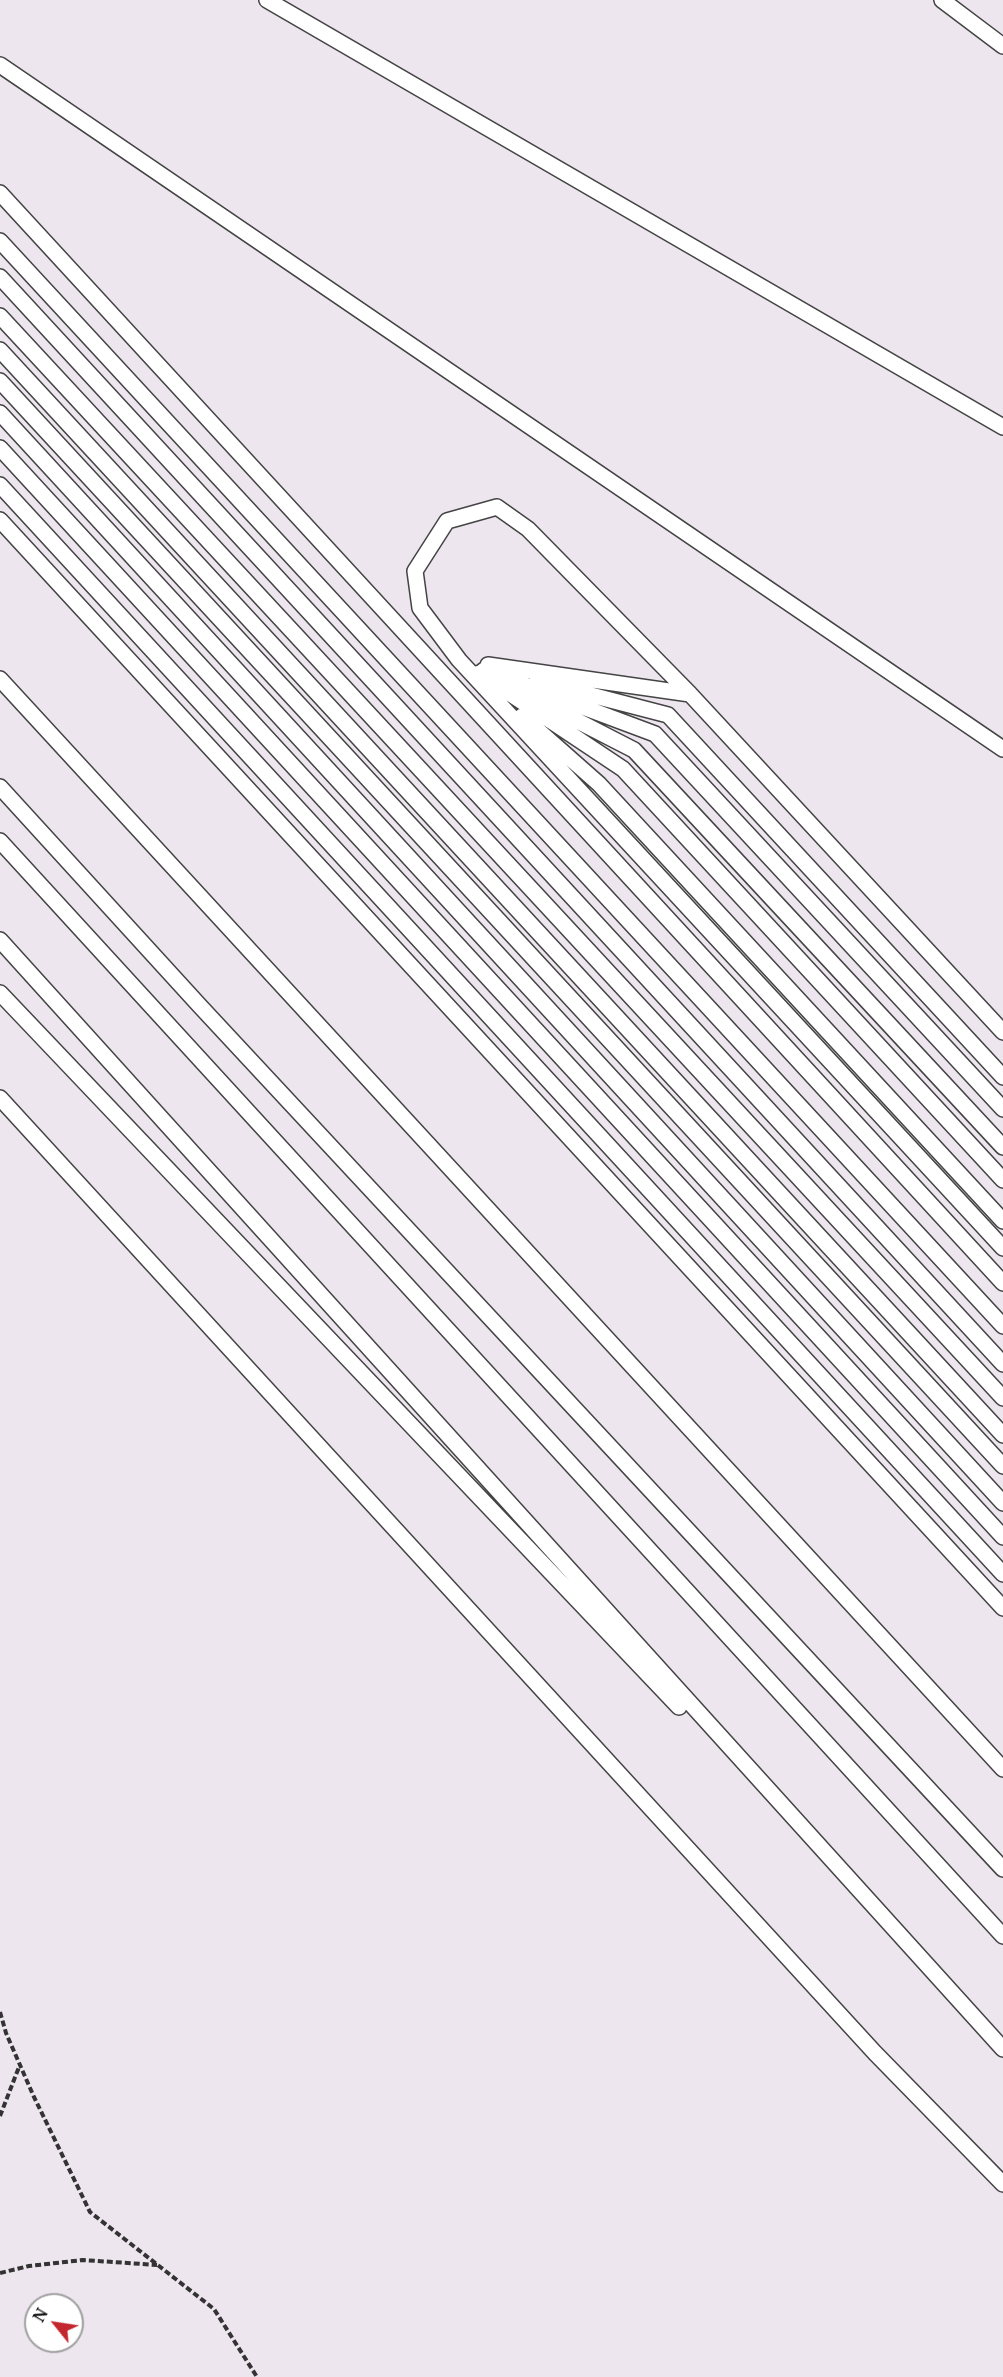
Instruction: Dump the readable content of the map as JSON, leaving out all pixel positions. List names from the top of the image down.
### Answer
{
  "north": "top left"
}
